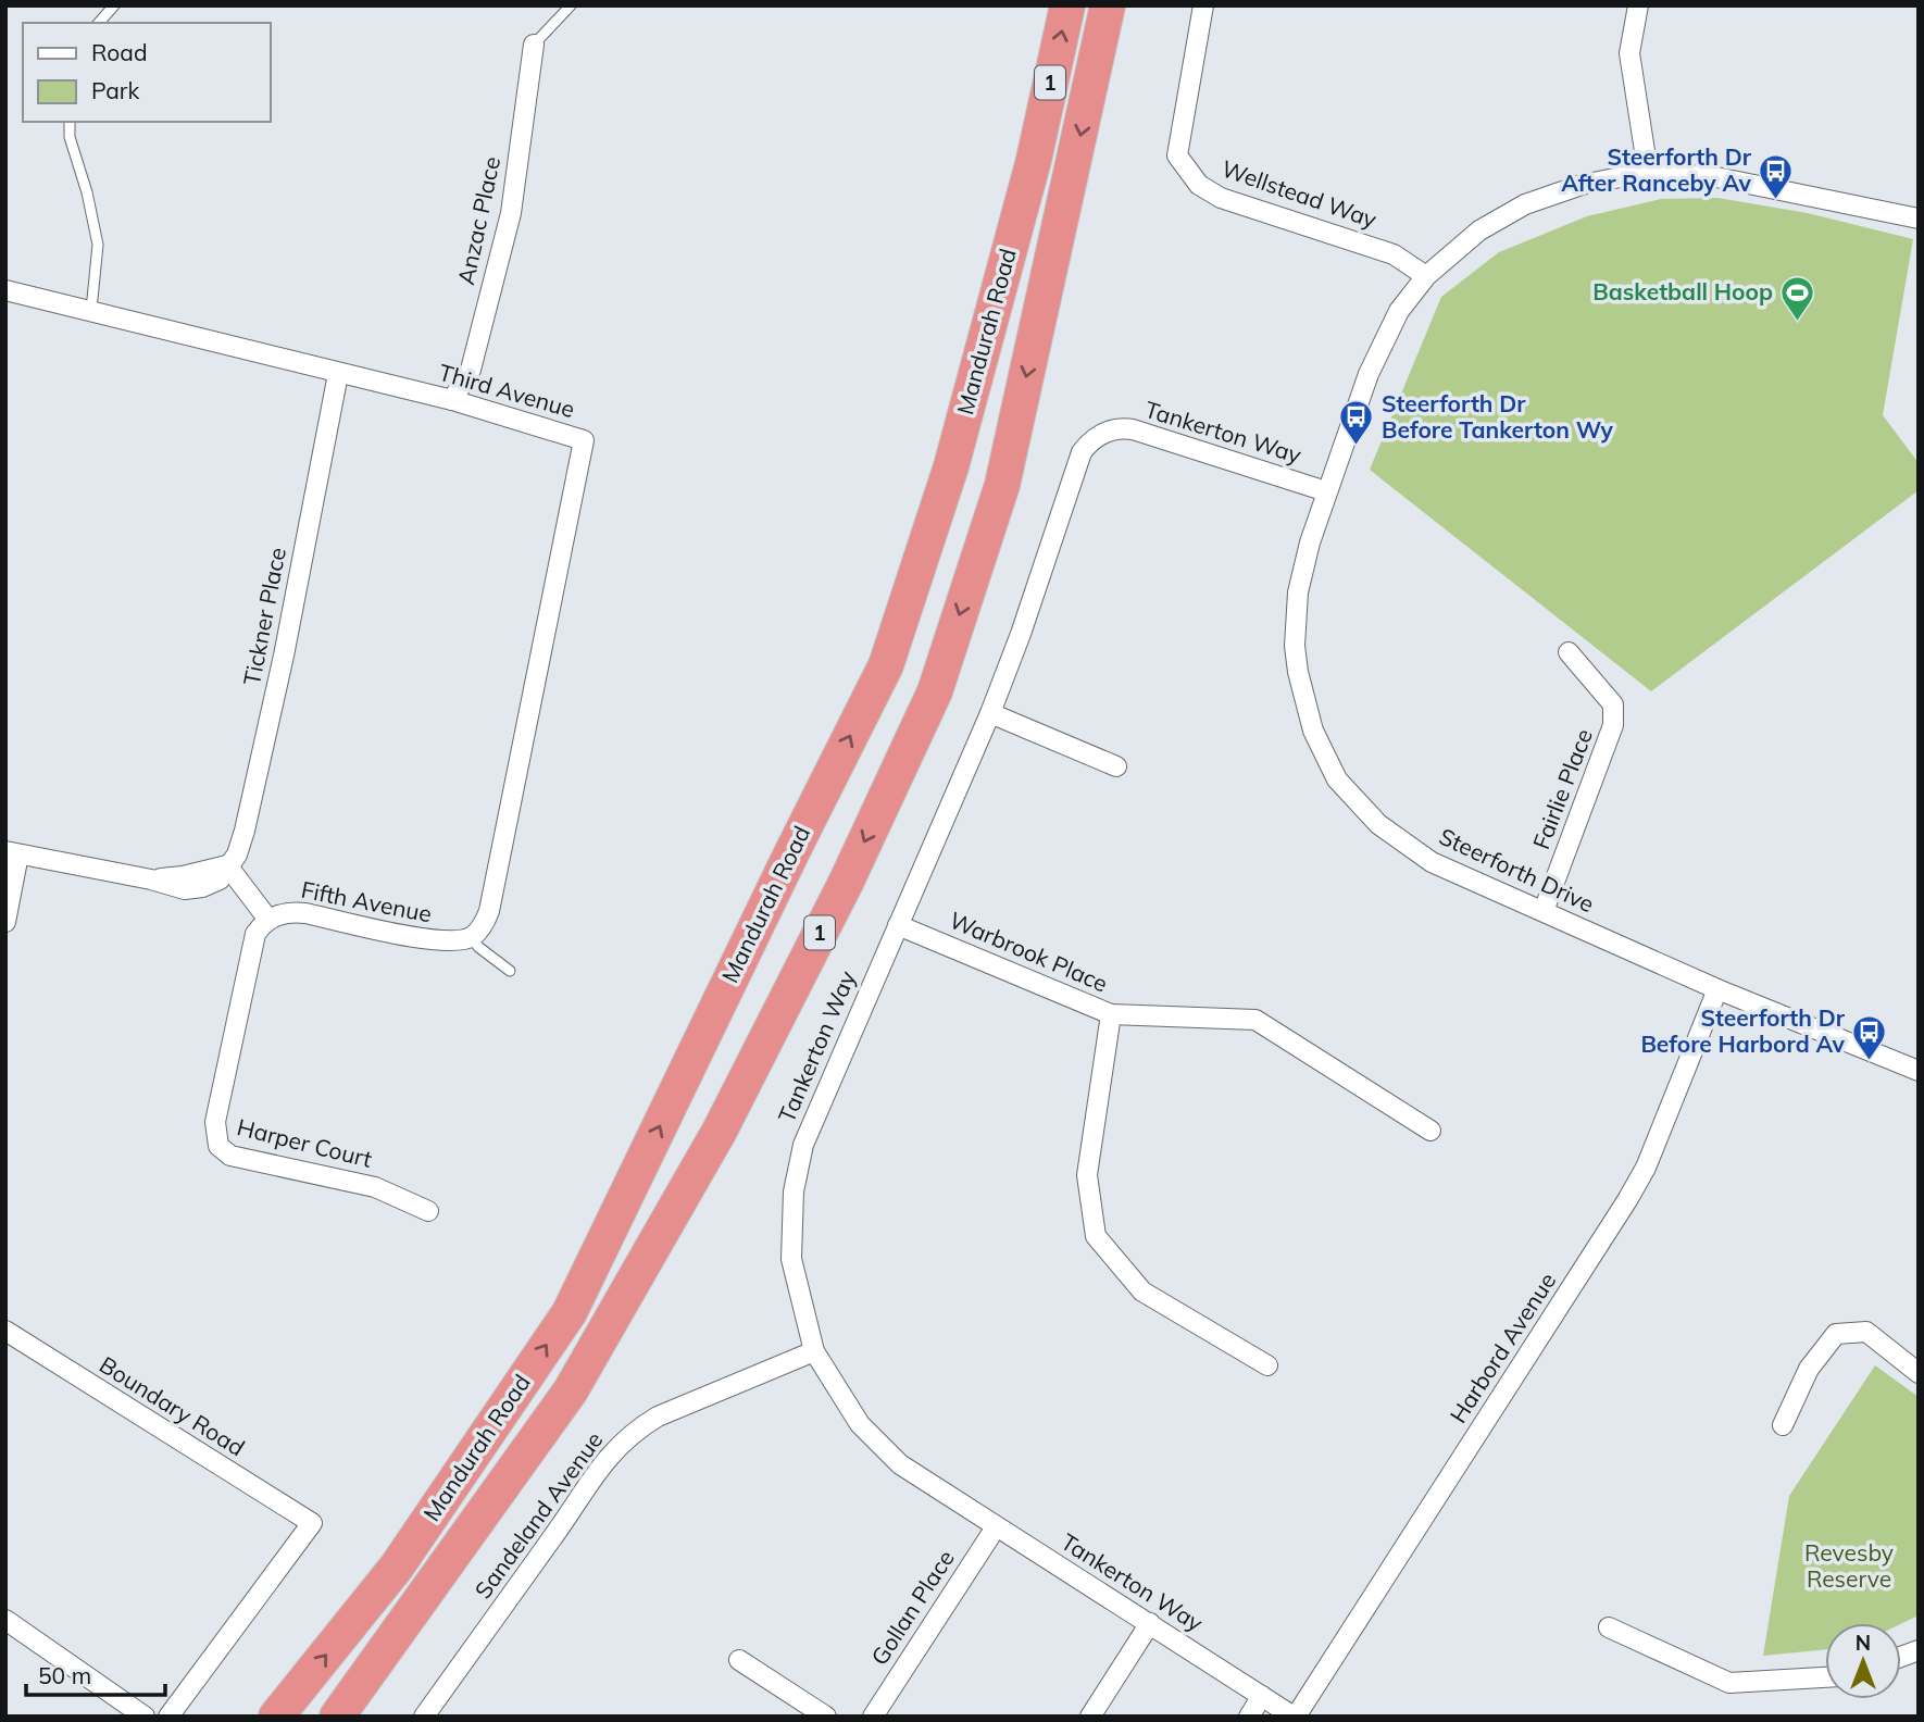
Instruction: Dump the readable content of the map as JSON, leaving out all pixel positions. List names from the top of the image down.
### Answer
{
  "streets": {
    "highway": ["1", "Mandurah Road"],
    "street": [
      "Wellstead Way",
      "Anzac Place",
      "Third Avenue",
      "Tankerton Way",
      "Tickner Place",
      "Fairlie Place",
      "Steerforth Drive",
      "Fifth Avenue",
      "Warbrook Place",
      "Harper Court",
      "Harbord Avenue",
      "Boundary Road",
      "Sandeland Avenue",
      "Gollan Place"
    ]
  },
  "crossings": [
    ["Wellstead Way", "Steerforth Drive"],
    ["Anzac Place", "Third Avenue"],
    ["Third Avenue", "Tickner Place"],
    ["Third Avenue", "Fifth Avenue"],
    ["Tankerton Way", "Steerforth Drive"],
    ["Tankerton Way", "Warbrook Place"],
    ["Tankerton Way", "Harbord Avenue"],
    ["Tankerton Way", "Sandeland Avenue"],
    ["Tankerton Way", "Gollan Place"],
    ["Fairlie Place", "Steerforth Drive"],
    ["Steerforth Drive", "Harbord Avenue"],
    ["Fifth Avenue", "Harper Court"]
  ],
  "parks": ["Revesby Reserve"],
  "places": {
    "bus stop": ["Steerforth Dr After Ranceby Av", "Steerforth Dr Before Tankerton Wy", "Steerforth Dr Before Harbord Av"],
    "sports": ["Basketball Hoop"]
  },
  "legend": ["Road", "Park"],
  "scale_bar": "50 m",
  "north": "top"
}
